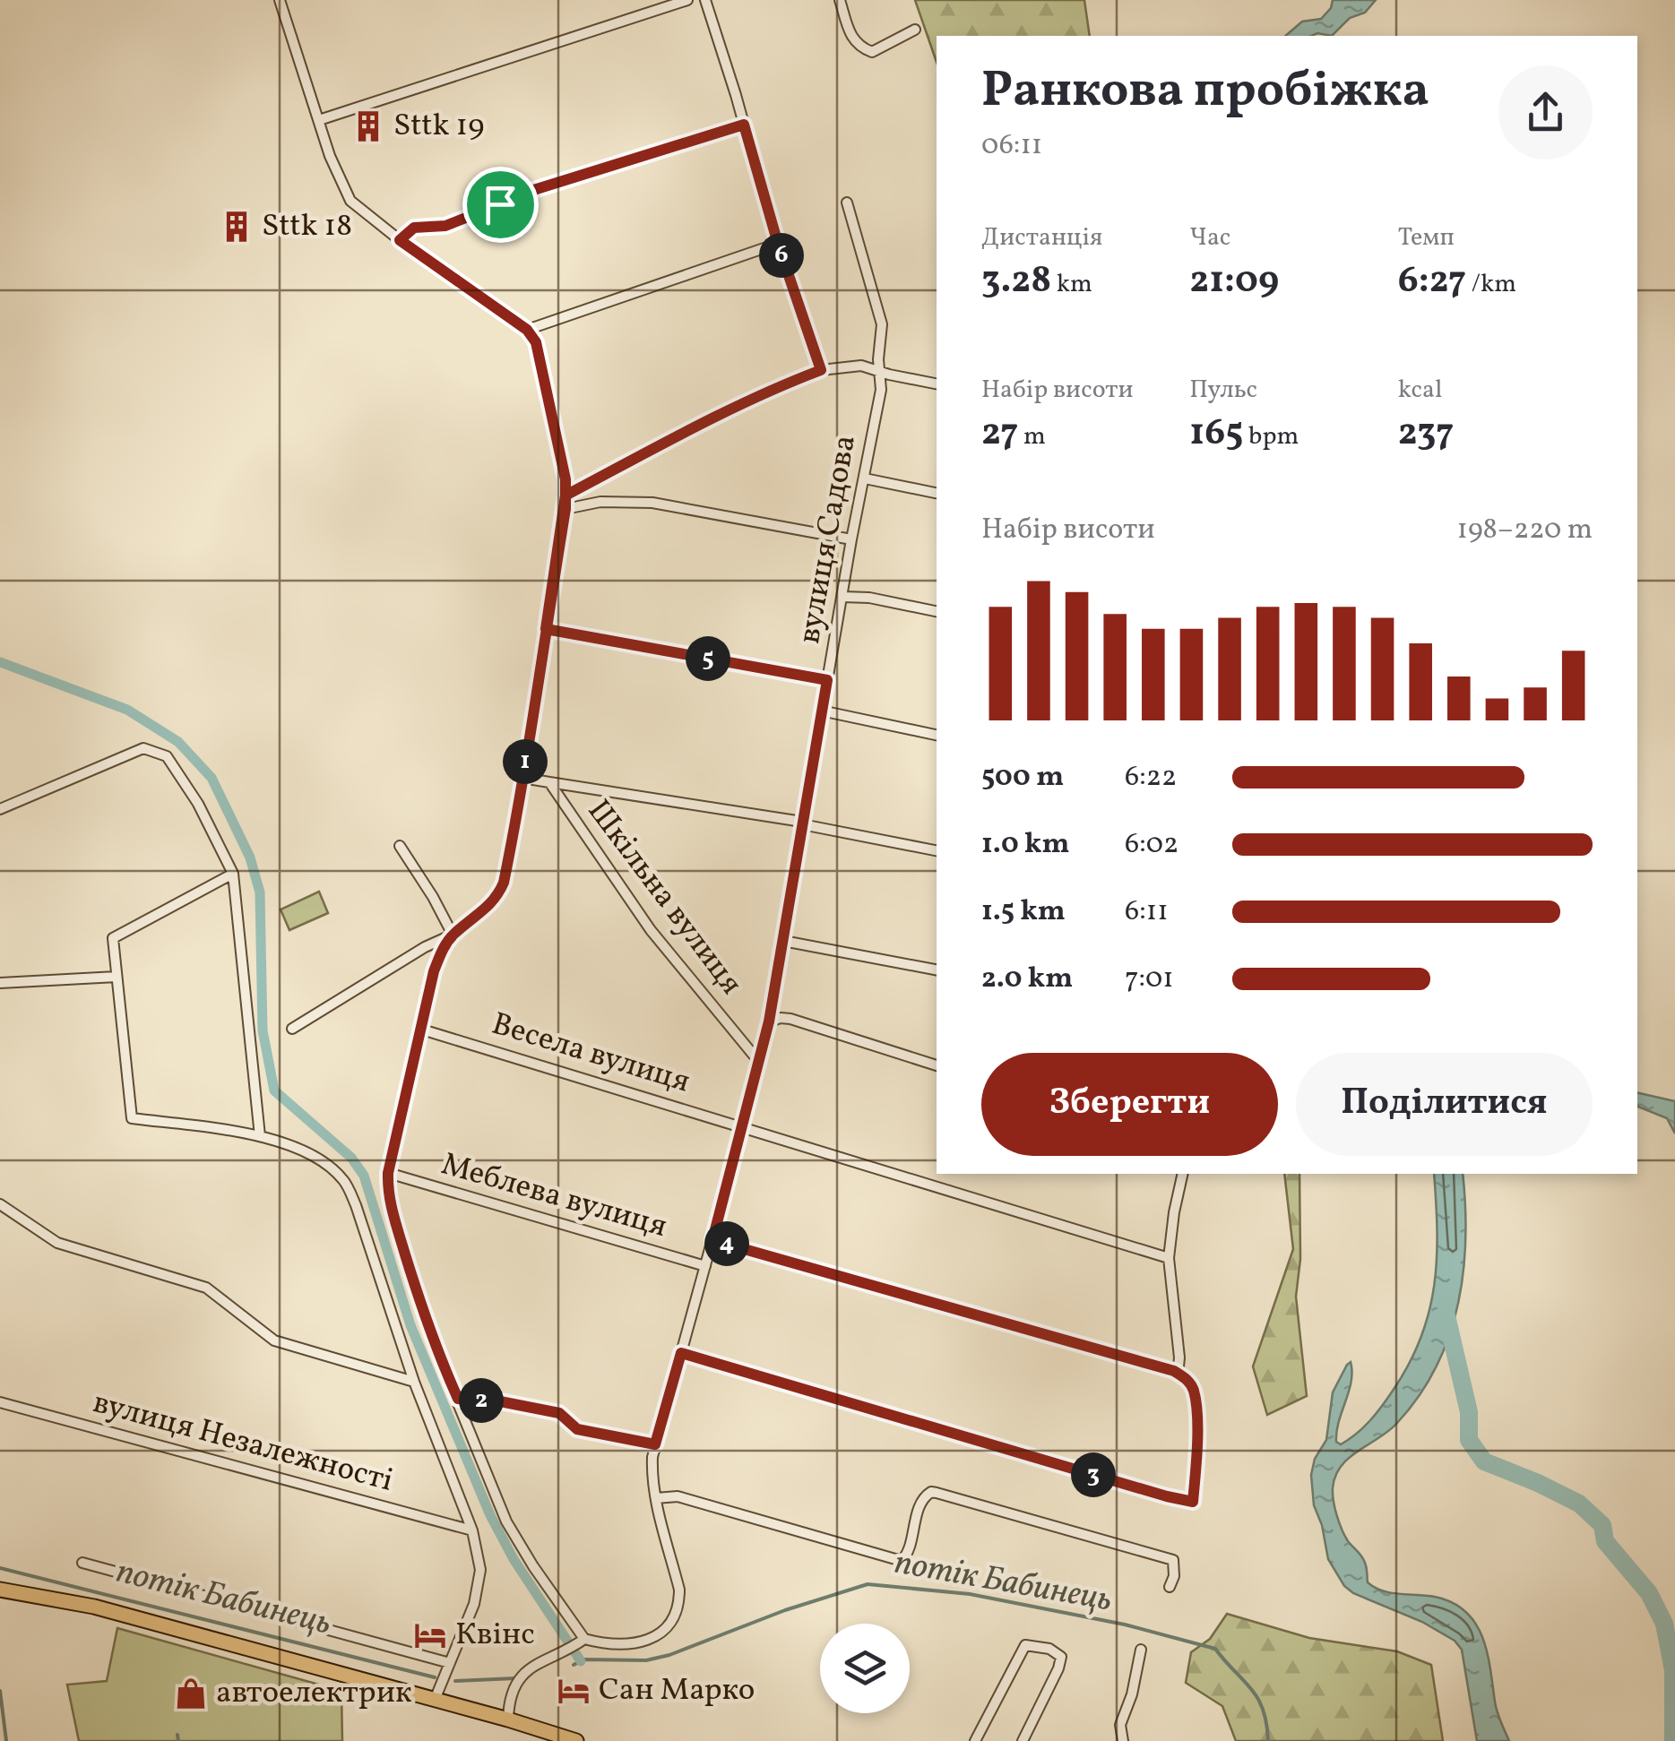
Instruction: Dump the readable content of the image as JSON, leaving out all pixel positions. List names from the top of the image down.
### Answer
{
  "streets": {
    "street": [
      "вулиця Садова",
      "Шкільна вулиця",
      "Весела вулиця",
      "Меблева вулиця",
      "вулиця Незалежності"
    ]
  },
  "crossings": [
    ["вулиця Садова", "Шкільна вулиця"],
    ["вулиця Садова", "Весела вулиця"],
    ["вулиця Садова", "Меблева вулиця"]
  ],
  "water": ["потік Бабинець"],
  "places": {
    "building": ["Sttk 19", "Sttk 18"],
    "hotel": ["Квінс", "Сан Марко"],
    "shop": ["автоелектрик"]
  },
  "page": {
    "heading": ["Ранкова пробіжка", "06:11"],
    "stats": [
      ["Дистанція", "3.28 km"],
      ["Час", "21:09"],
      ["Темп", "6:27 /km"],
      ["Набір висоти", "27 m"],
      ["Пульс", "165 bpm"],
      ["kcal", "237"]
    ],
    "pins": [
      "6",
      "5",
      "1",
      "4",
      "2",
      "3"
    ],
    "chart": ["Набір висоти", "198–220 m"],
    "list": [
      {
        "name": "500 m",
        "note": "6:22"
      },
      {
        "name": "1.0 km",
        "note": "6:02"
      },
      {
        "name": "1.5 km",
        "note": "6:11"
      },
      {
        "name": "2.0 km",
        "note": "7:01"
      }
    ],
    "buttons": ["Зберегти", "Поділитися"]
  }
}
